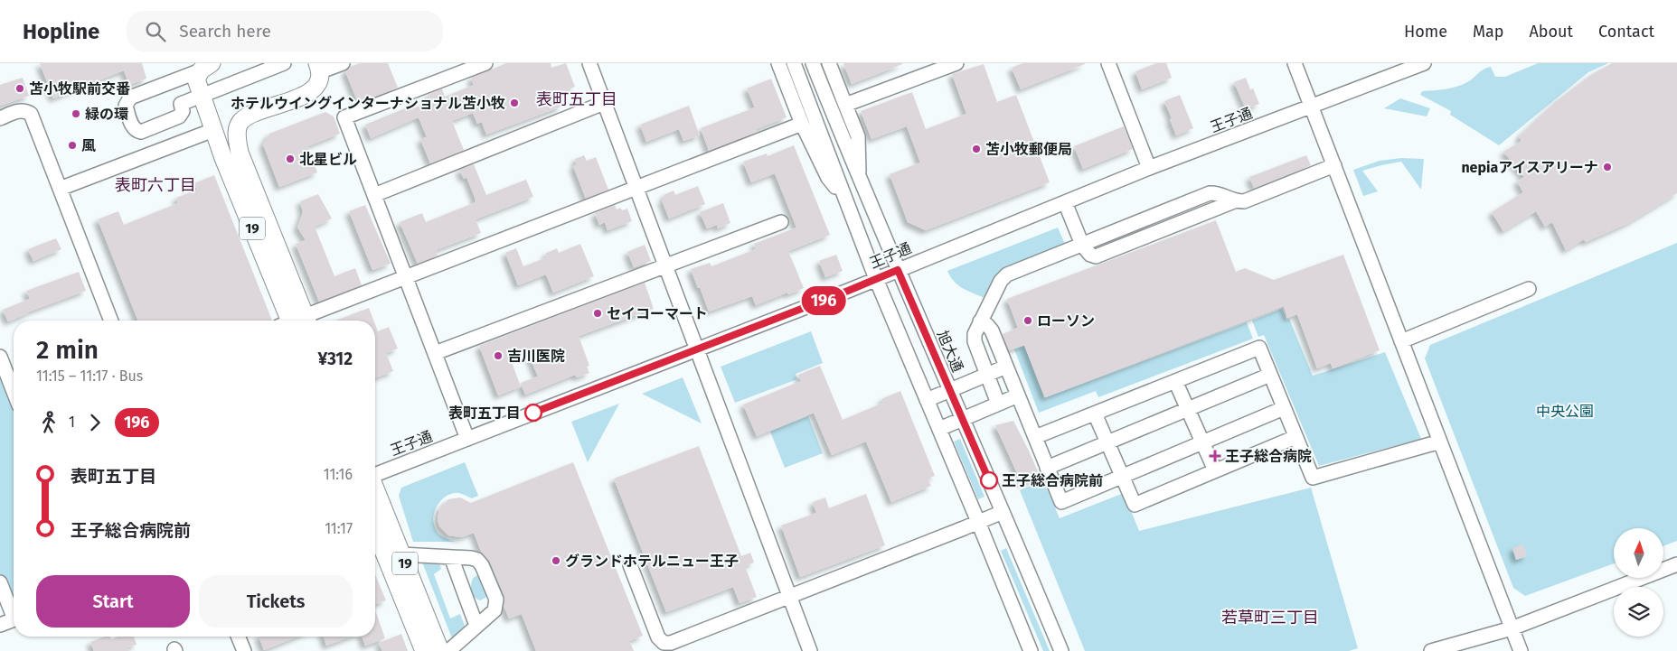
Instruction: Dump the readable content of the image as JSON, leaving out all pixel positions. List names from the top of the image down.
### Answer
{
  "streets": {
    "main road": ["19"],
    "street": ["王子通", "旭大通"]
  },
  "crossings": [
    ["王子通", "旭大通"]
  ],
  "districts": ["表町五丁目", "表町六丁目", "若草町三丁目"],
  "parks": ["中央公園"],
  "places": {
    "other": [
      "苫小牧駅前交番",
      "ホテルウイングインターナショナル苫小牧",
      "緑の環",
      "風",
      "苫小牧郵便局",
      "北星ビル",
      "nepiaアイスアリーナ",
      "セイコーマート",
      "ローソン",
      "吉川医院",
      "表町五丁目",
      "王子総合病院前",
      "グランドホテルニュー王子"
    ],
    "health": ["王子総合病院"]
  },
  "lines": ["bus line 196"],
  "north": "top",
  "page": {
    "header": "Hopline",
    "search": "Search here",
    "nav": [
      "Home",
      "Map",
      "About",
      "Contact"
    ],
    "on_map": "196",
    "heading": ["2 min", "11:15 – 11:17 · Bus", "¥312"],
    "legs": ["1", "196"],
    "list": [
      {
        "name": "表町五丁目",
        "value": "11:16"
      },
      {
        "name": "王子総合病院前",
        "value": "11:17"
      }
    ],
    "buttons": ["Start", "Tickets"]
  }
}
